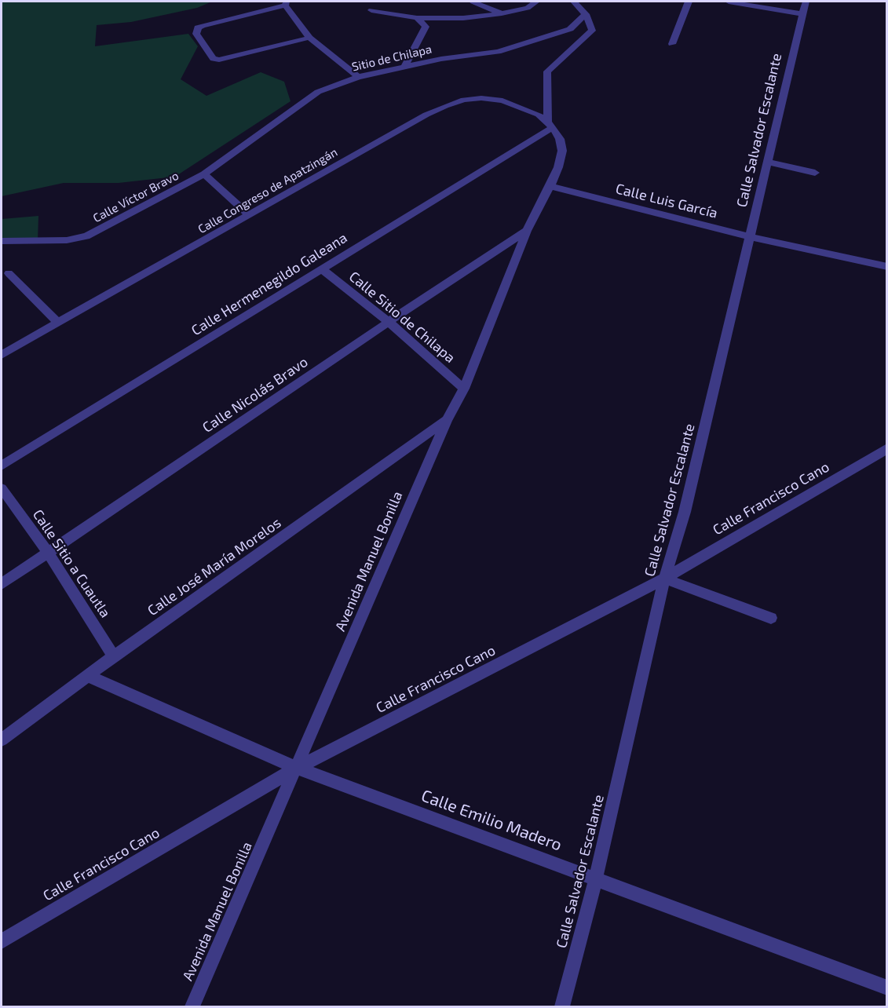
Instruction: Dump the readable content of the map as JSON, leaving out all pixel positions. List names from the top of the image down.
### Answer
{
  "streets": {
    "street": [
      "Sitio de Chilapa",
      "Calle Salvador Escalante",
      "Calle Congreso de Apatzingán",
      "Calle Víctor Bravo",
      "Calle Luis García",
      "Calle Hermenegildo Galeana",
      "Calle Sitio de Chilapa",
      "Calle Nicolás Bravo",
      "Calle Francisco Cano",
      "Avenida Manuel Bonilla",
      "Calle Sitio a Cuautla",
      "Calle José María Morelos",
      "Calle Emilio Madero"
    ]
  },
  "crossings": [
    ["Sitio de Chilapa", "Calle Víctor Bravo"],
    ["Sitio de Chilapa", "Avenida Manuel Bonilla"],
    ["Calle Salvador Escalante", "Calle Luis García"],
    ["Calle Salvador Escalante", "Calle Francisco Cano"],
    ["Calle Salvador Escalante", "Calle Emilio Madero"],
    ["Calle Congreso de Apatzingán", "Calle Hermenegildo Galeana"],
    ["Calle Congreso de Apatzingán", "Avenida Manuel Bonilla"],
    ["Calle Luis García", "Avenida Manuel Bonilla"],
    ["Calle Hermenegildo Galeana", "Calle Sitio de Chilapa"],
    ["Calle Hermenegildo Galeana", "Avenida Manuel Bonilla"],
    ["Calle Sitio de Chilapa", "Calle Nicolás Bravo"],
    ["Calle Sitio de Chilapa", "Avenida Manuel Bonilla"],
    ["Calle Nicolás Bravo", "Avenida Manuel Bonilla"],
    ["Calle Nicolás Bravo", "Calle Sitio a Cuautla"],
    ["Calle Francisco Cano", "Avenida Manuel Bonilla"],
    ["Calle Francisco Cano", "Calle Emilio Madero"],
    ["Avenida Manuel Bonilla", "Calle José María Morelos"],
    ["Avenida Manuel Bonilla", "Calle Emilio Madero"],
    ["Calle Sitio a Cuautla", "Calle José María Morelos"],
    ["Calle José María Morelos", "Calle Emilio Madero"]
  ]
}
